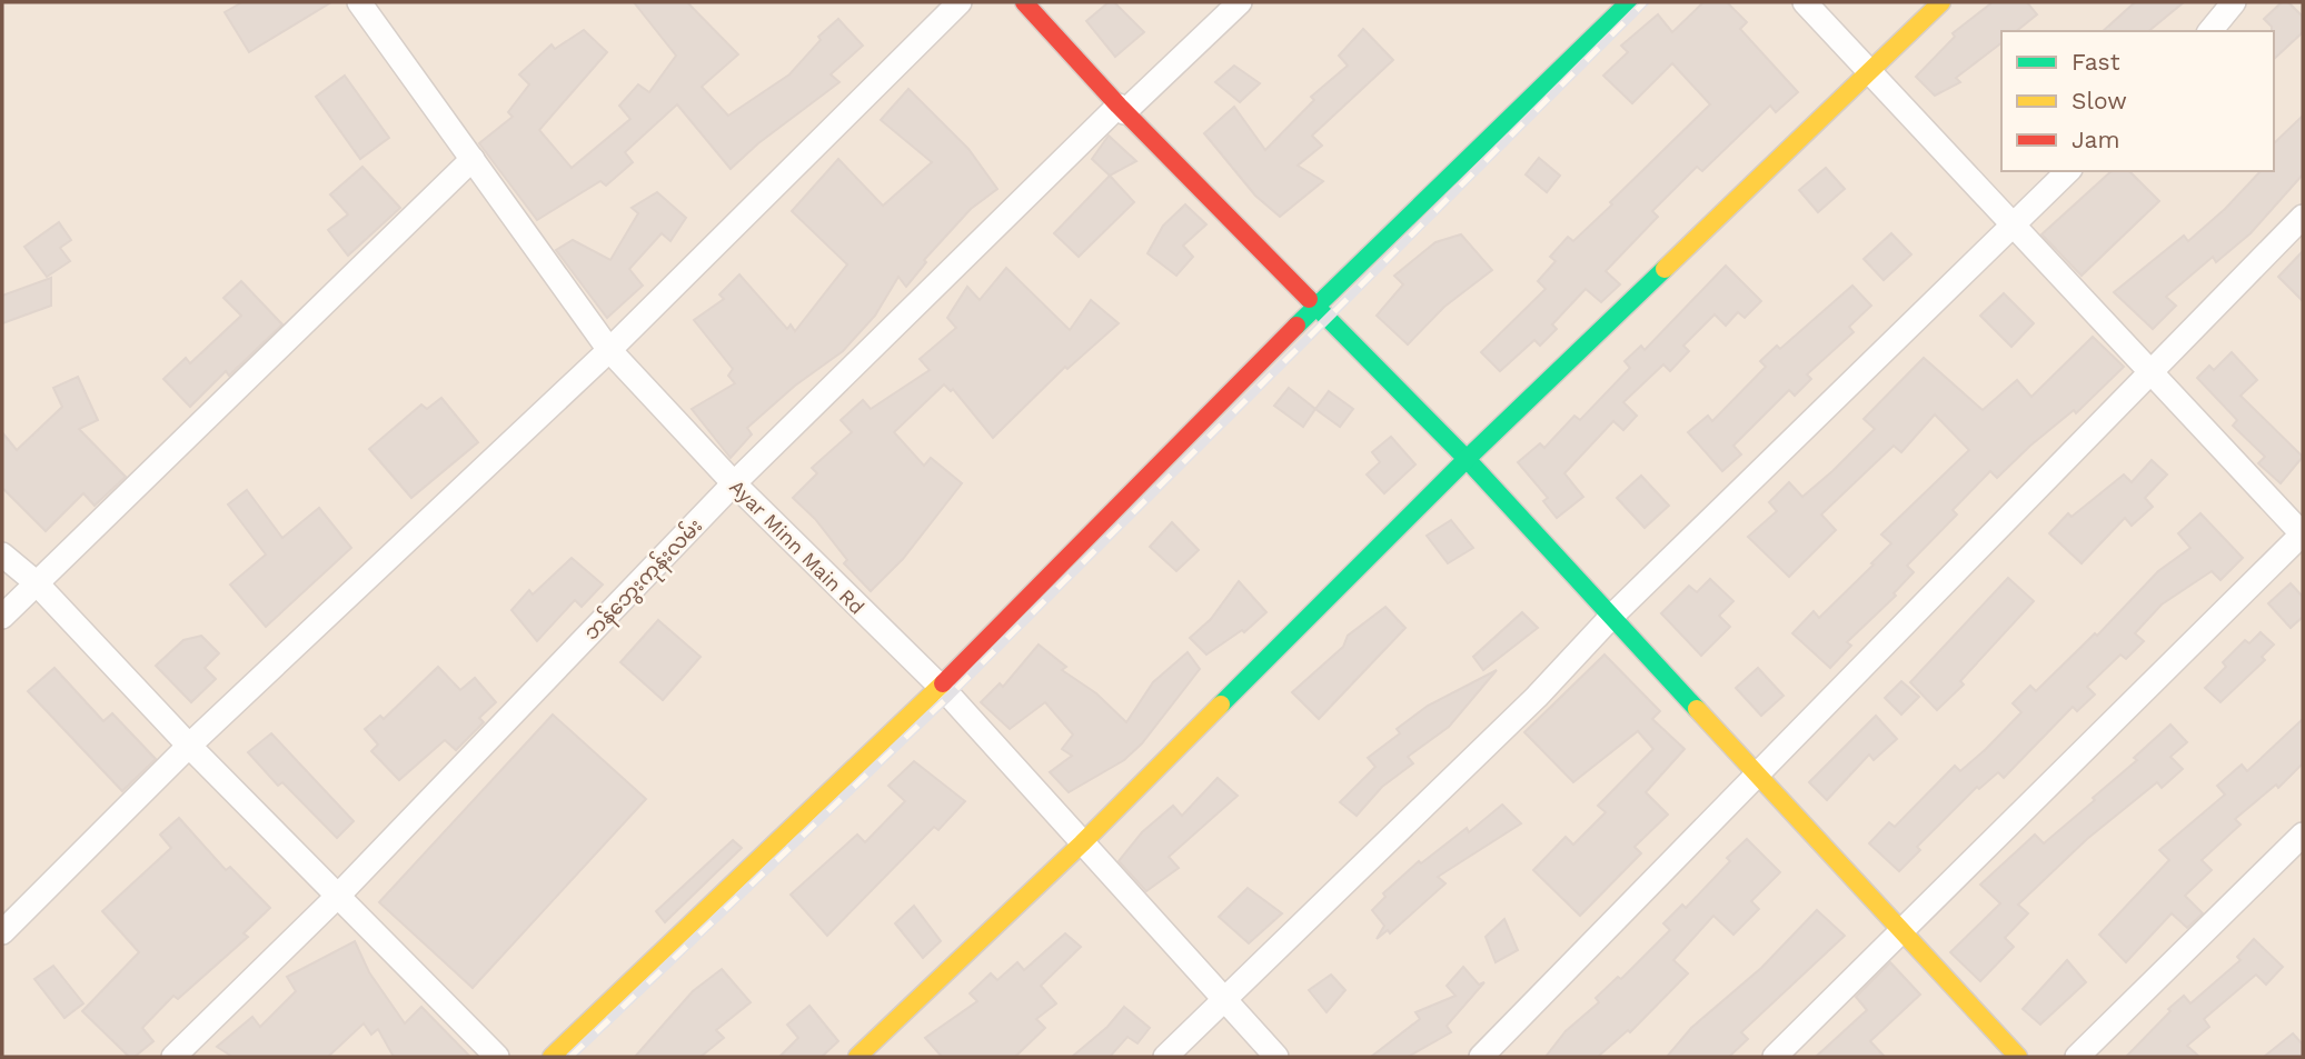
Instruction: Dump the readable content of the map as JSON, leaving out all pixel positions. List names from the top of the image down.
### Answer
{
  "streets": {
    "street": ["Ayar Minn Main Rd", "ဘန်ဘွေးကုန်းလမ်း"]
  },
  "crossings": [
    ["Ayar Minn Main Rd", "ဘန်ဘွေးကုန်းလမ်း"]
  ],
  "legend": ["Fast", "Slow", "Jam"]
}
